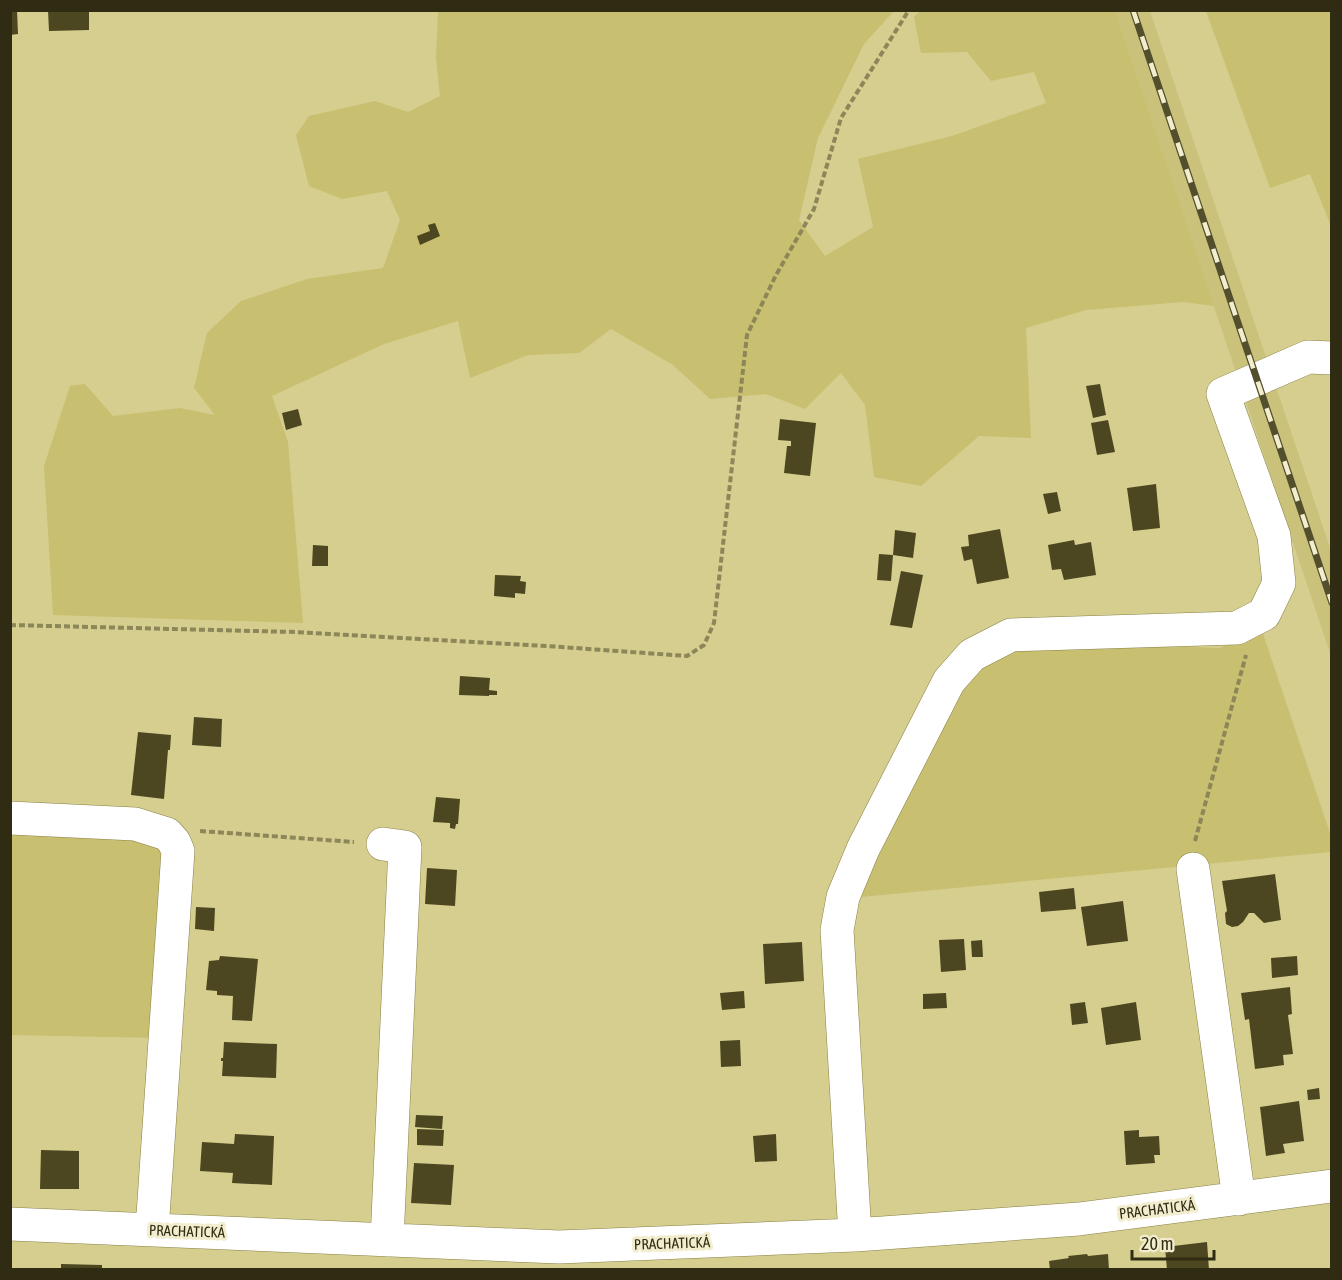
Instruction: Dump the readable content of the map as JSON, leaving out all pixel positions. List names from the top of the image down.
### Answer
{
  "streets": {
    "street": ["PRACHATICKÁ"]
  },
  "scale_bar": "20 m"
}
